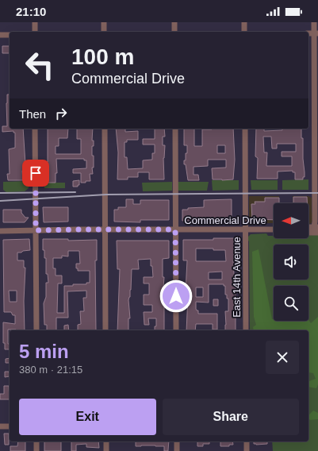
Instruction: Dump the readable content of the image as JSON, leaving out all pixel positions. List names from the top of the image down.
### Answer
{
  "streets": {
    "street": ["Commercial Drive", "East 14th Avenue"]
  },
  "crossings": [
    ["Commercial Drive", "East 14th Avenue"]
  ],
  "north": "left",
  "page": {
    "status": "21:10",
    "turn": ["100 m", "Commercial Drive"],
    "then": "Then",
    "heading": ["5 min", "380 m · 21:15"],
    "buttons": ["Exit", "Share"]
  }
}
